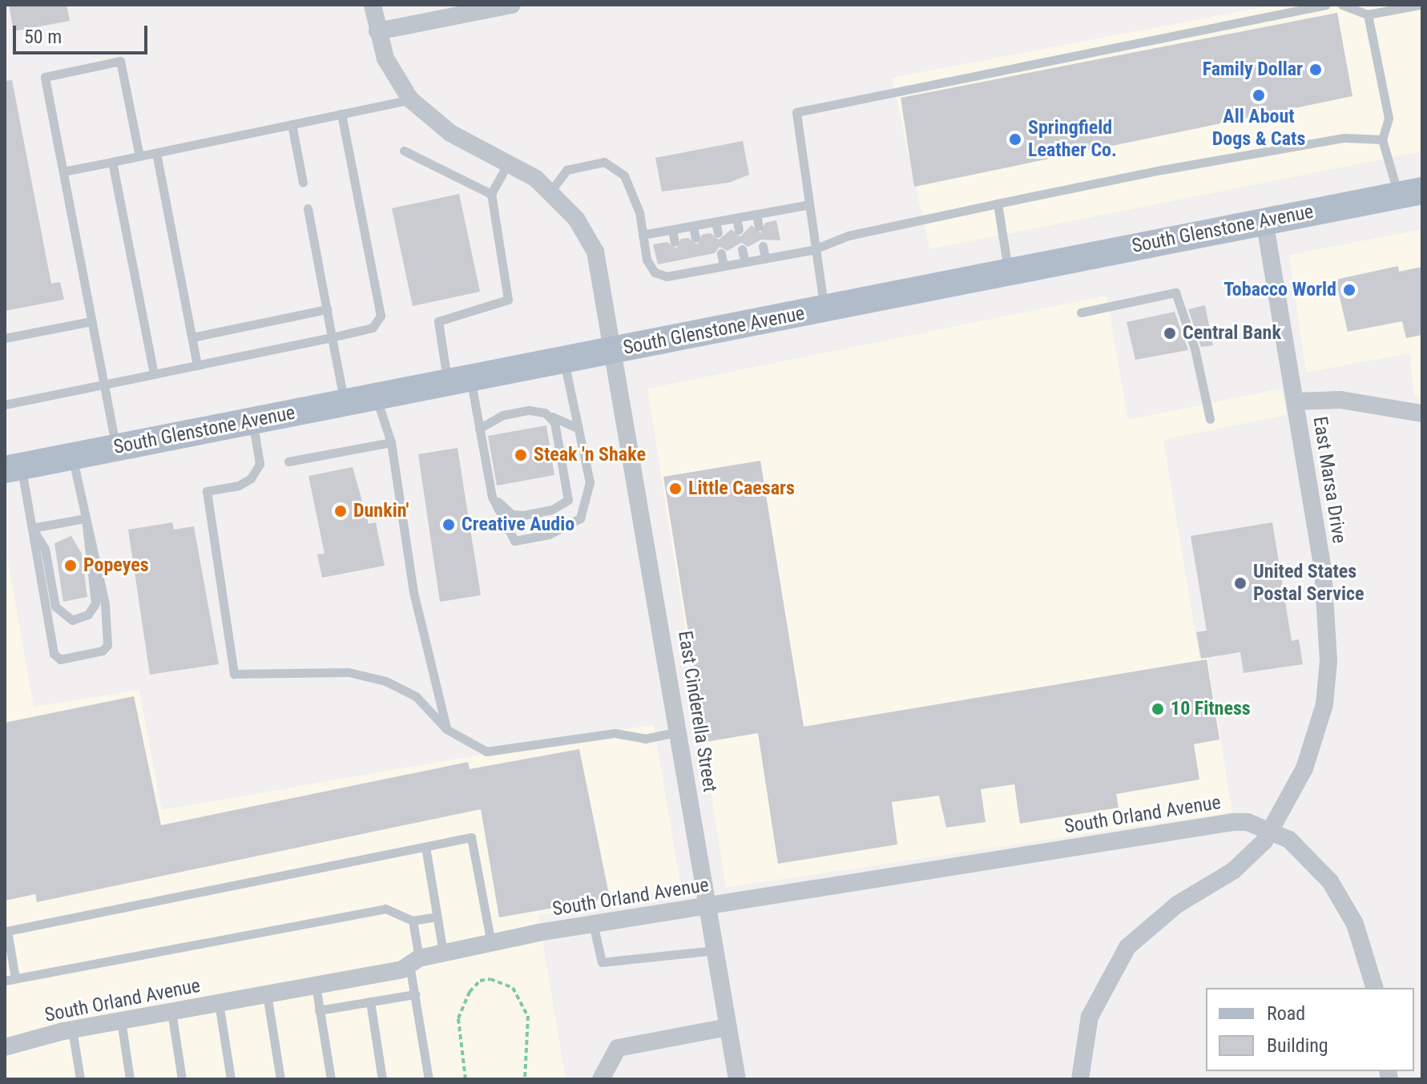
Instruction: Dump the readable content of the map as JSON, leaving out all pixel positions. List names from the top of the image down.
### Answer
{
  "streets": {
    "main road": ["South Glenstone Avenue"],
    "street": ["East Marsa Drive", "East Cinderella Street", "South Orland Avenue"]
  },
  "crossings": [
    ["South Glenstone Avenue", "East Marsa Drive"],
    ["South Glenstone Avenue", "East Cinderella Street"],
    ["East Marsa Drive", "South Orland Avenue"],
    ["East Cinderella Street", "South Orland Avenue"]
  ],
  "places": [
    "Family Dollar",
    "All About Dogs & Cats",
    "Springfield Leather Co.",
    "Tobacco World",
    "Central Bank",
    "Steak 'n Shake",
    "Little Caesars",
    "Dunkin'",
    "Creative Audio",
    "Popeyes",
    "United States Postal Service",
    "10 Fitness"
  ],
  "legend": ["Road", "Building"],
  "scale_bar": "50 m"
}
